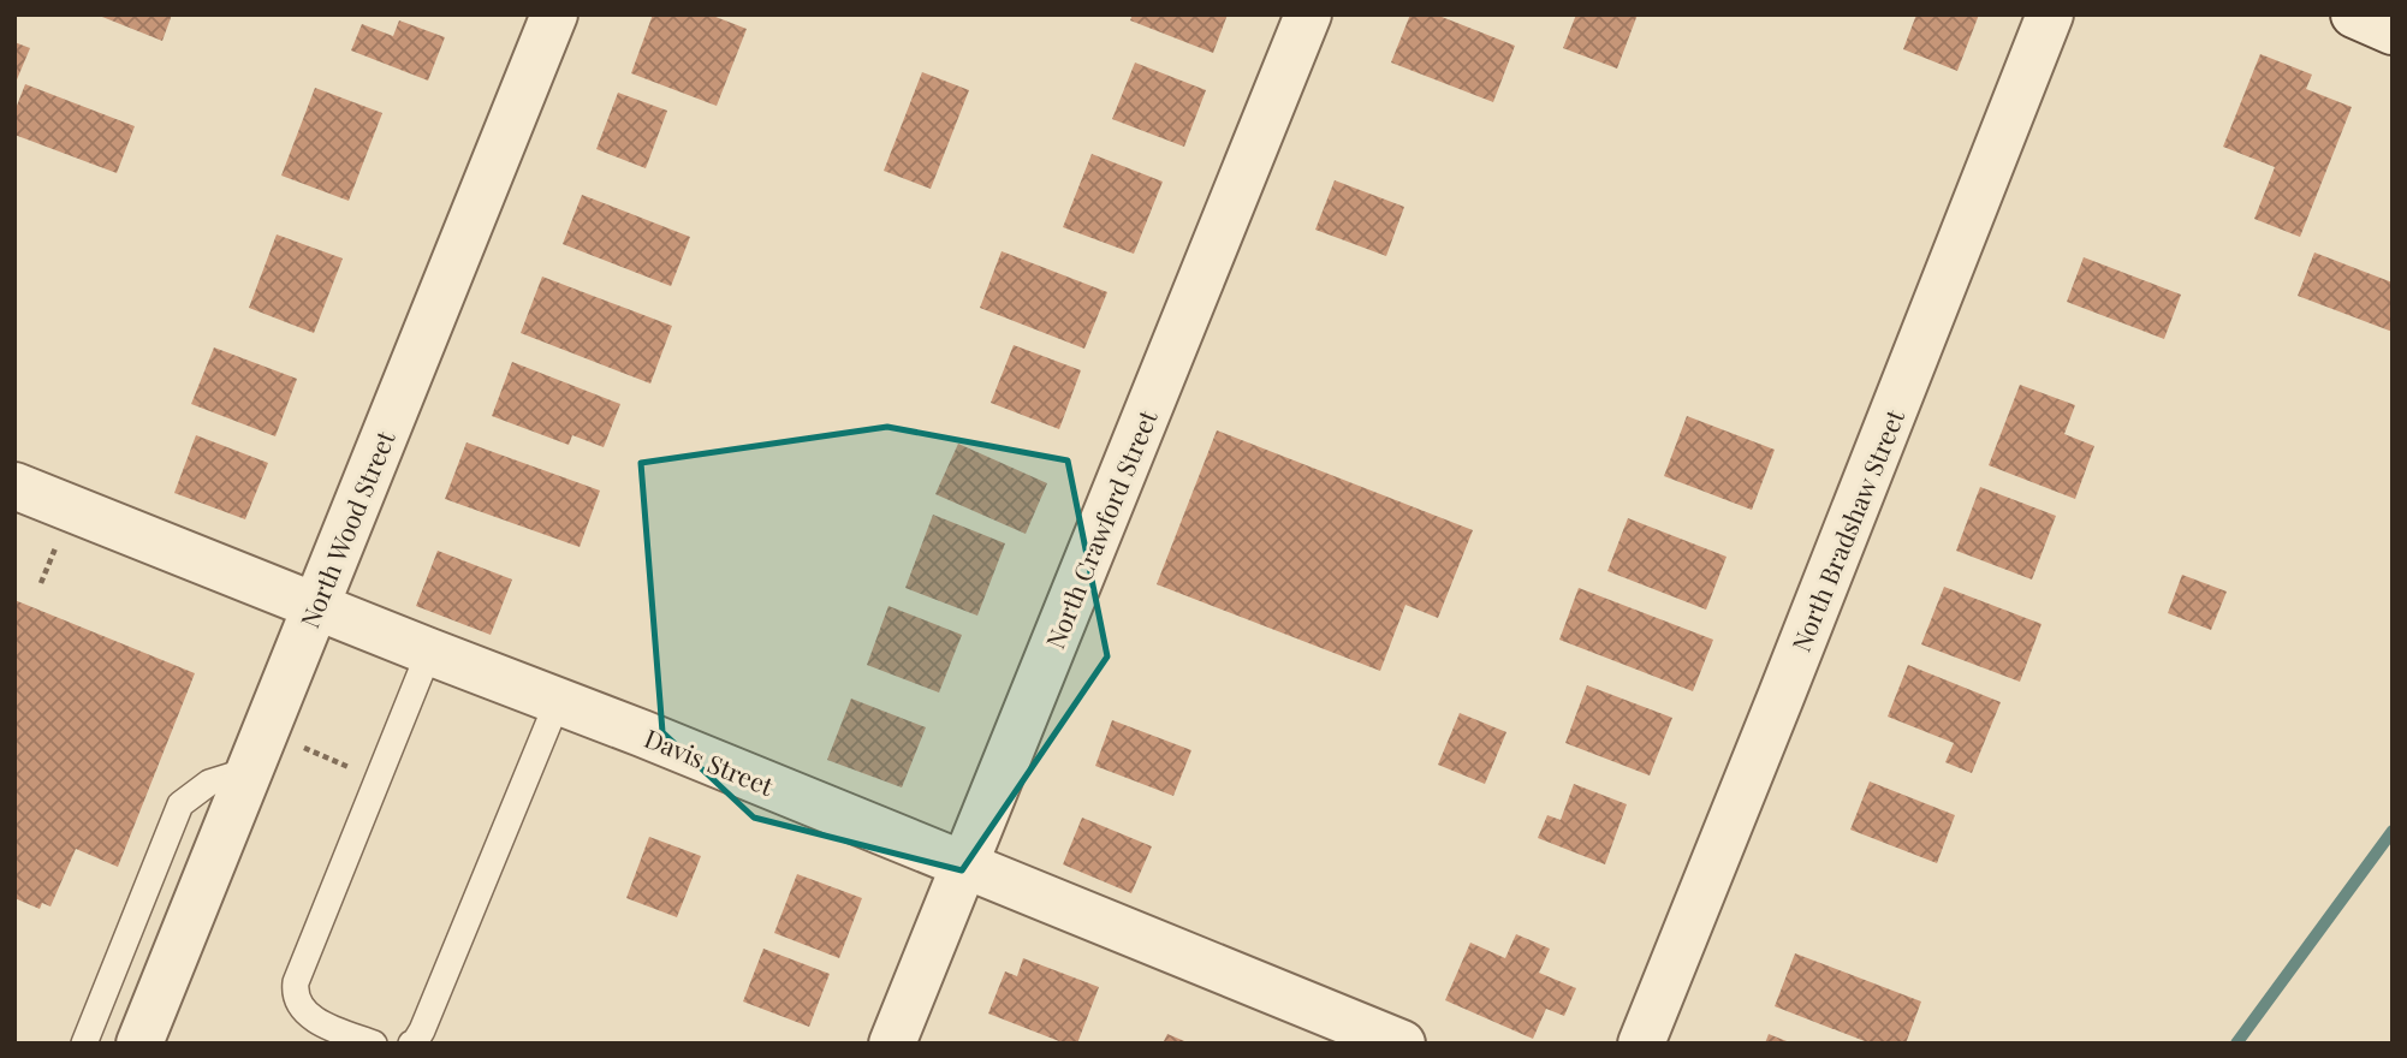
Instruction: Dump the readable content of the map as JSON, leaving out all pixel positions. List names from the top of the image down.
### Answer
{
  "streets": {
    "street": [
      "North Wood Street",
      "North Crawford Street",
      "North Bradshaw Street",
      "Davis Street"
    ]
  },
  "crossings": [
    ["North Wood Street", "Davis Street"],
    ["North Crawford Street", "Davis Street"]
  ]
}
